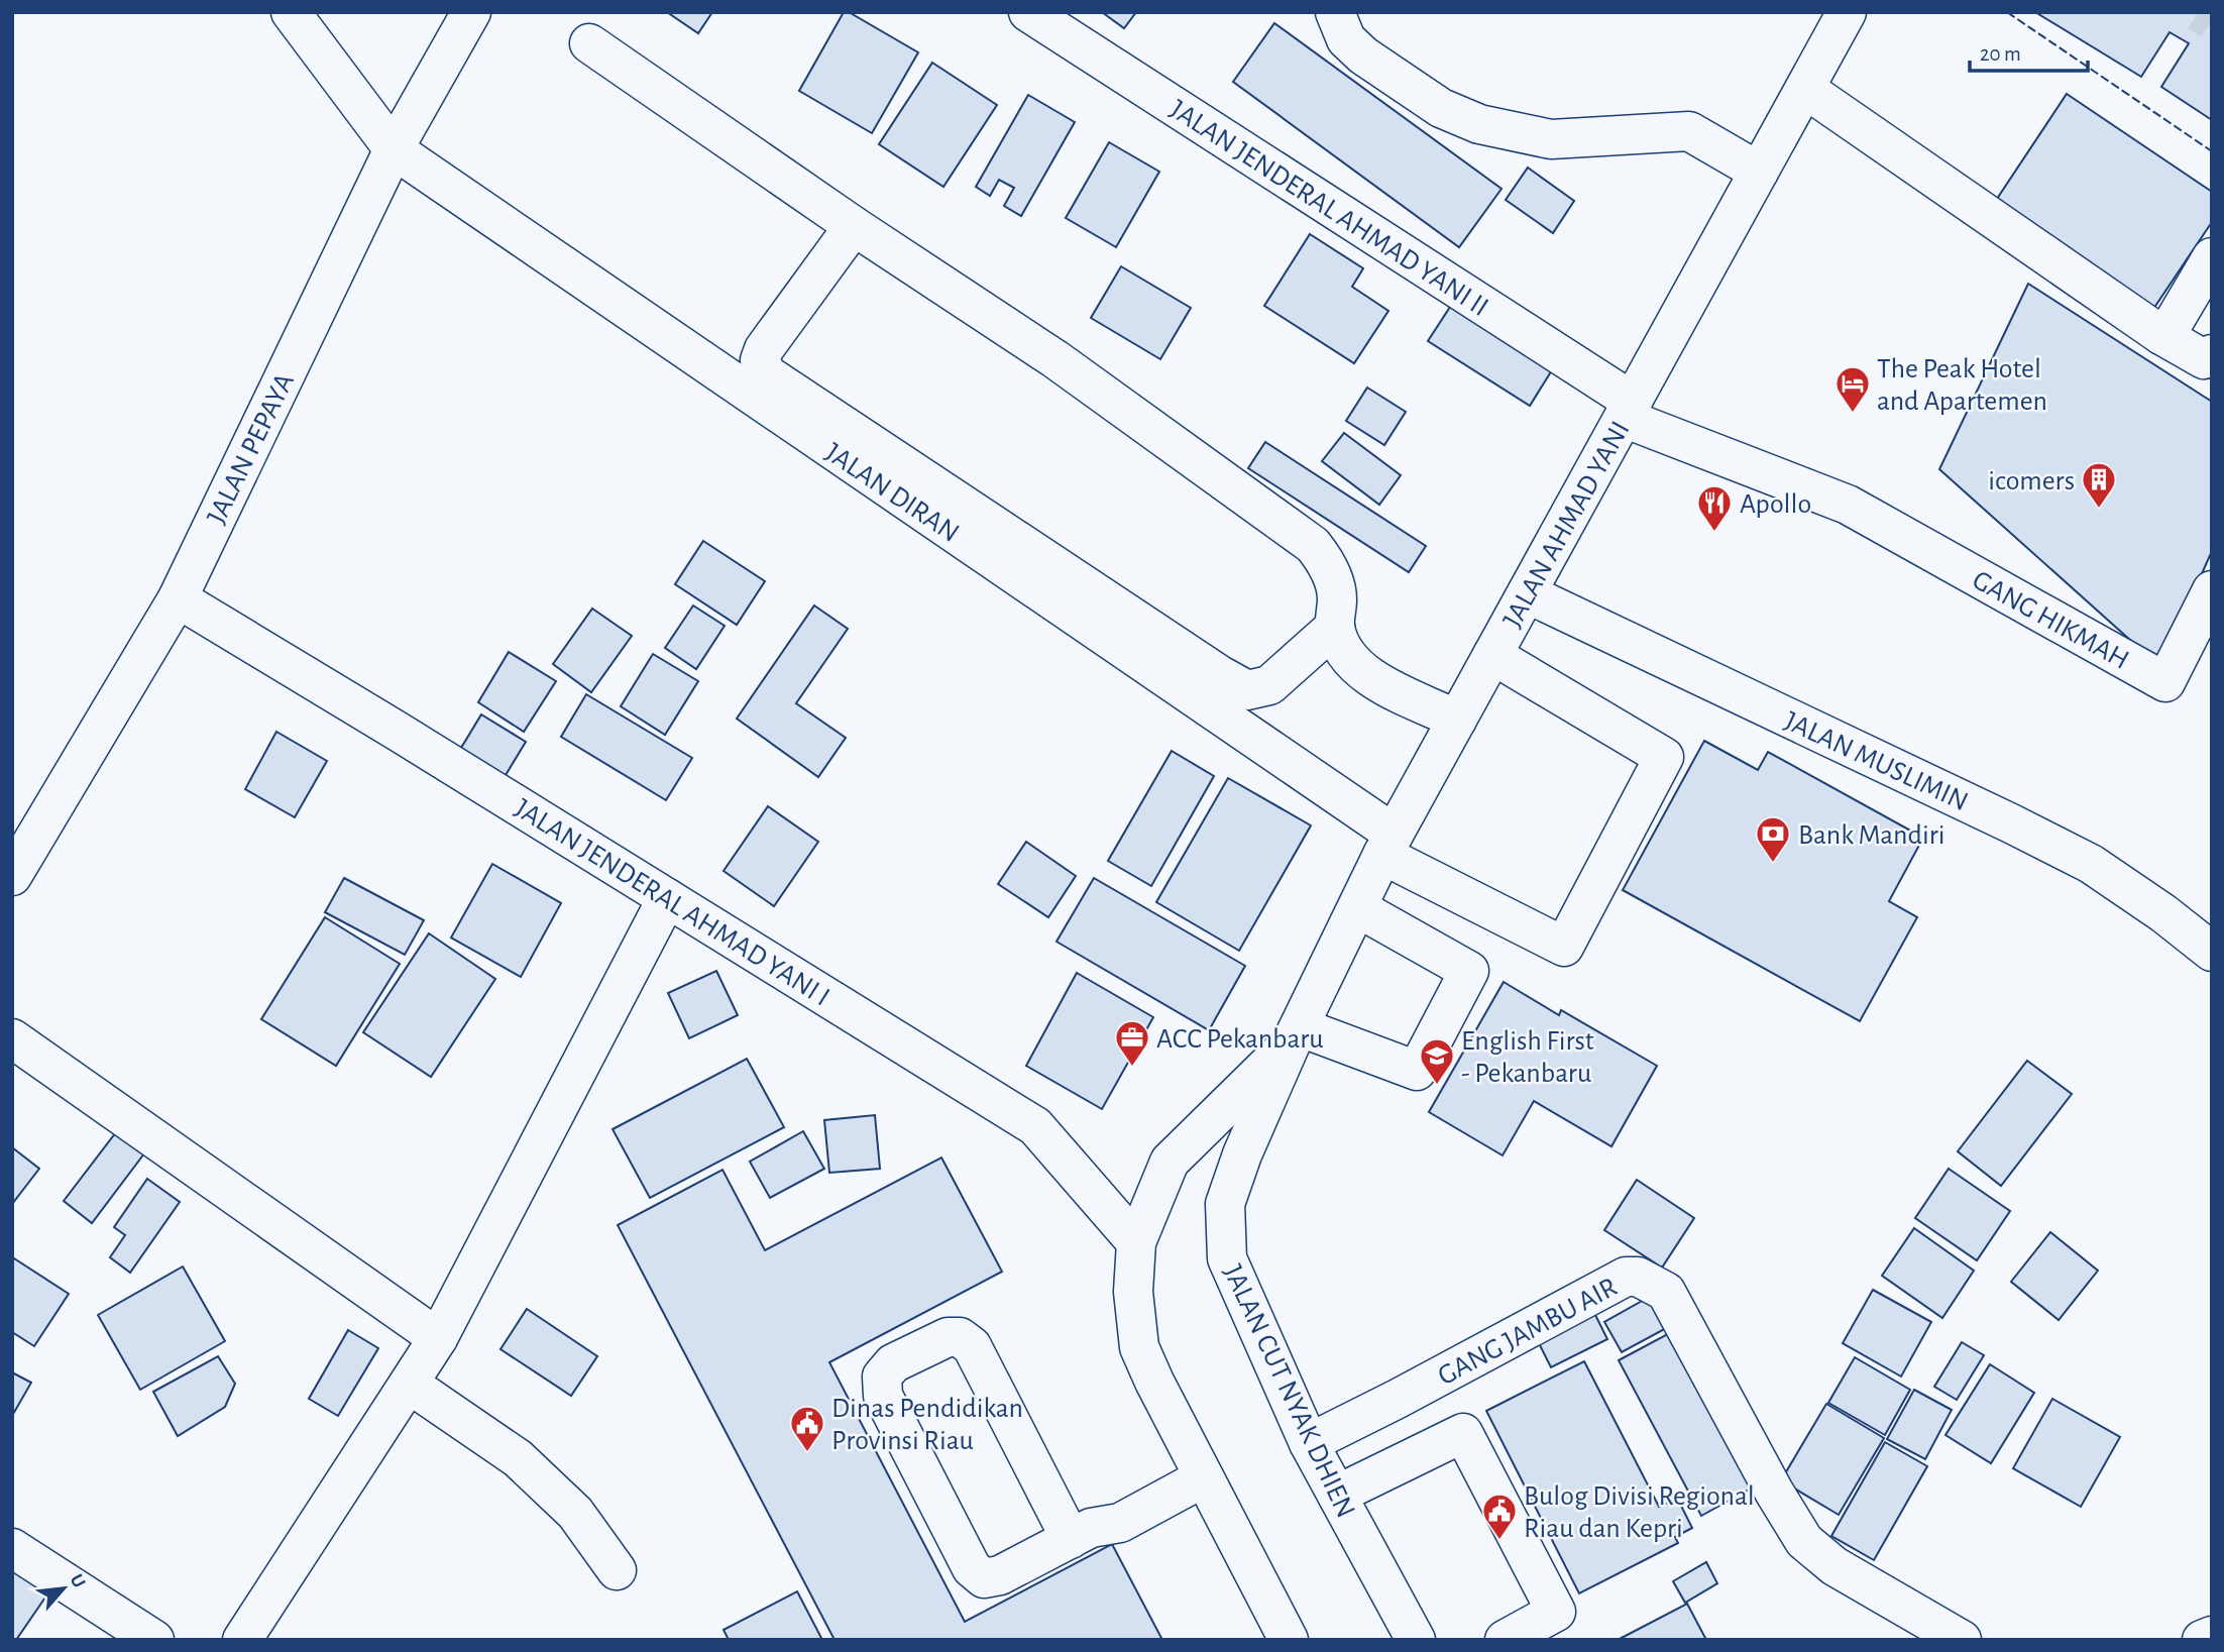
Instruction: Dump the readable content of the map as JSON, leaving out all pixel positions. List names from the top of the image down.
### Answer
{
  "streets": {
    "street": [
      "JALAN JENDERAL AHMAD YANI II",
      "JALAN PEPAYA",
      "JALAN DIRAN",
      "JALAN AHMAD YANI",
      "GANG HIKMAH",
      "JALAN MUSLIMIN",
      "JALAN JENDERAL AHMAD YANI I",
      "GANG JAMBU AIR",
      "JALAN CUT NYAK DHIEN"
    ]
  },
  "crossings": [
    ["JALAN JENDERAL AHMAD YANI II", "JALAN AHMAD YANI"],
    ["JALAN JENDERAL AHMAD YANI II", "GANG HIKMAH"],
    ["JALAN PEPAYA", "JALAN DIRAN"],
    ["JALAN PEPAYA", "JALAN JENDERAL AHMAD YANI I"],
    ["JALAN DIRAN", "JALAN AHMAD YANI"],
    ["JALAN AHMAD YANI", "JALAN MUSLIMIN"],
    ["JALAN AHMAD YANI", "JALAN CUT NYAK DHIEN"],
    ["GANG JAMBU AIR", "JALAN CUT NYAK DHIEN"]
  ],
  "places": {
    "hotel": ["The Peak Hotel and Apartemen"],
    "building": ["icomers"],
    "restaurant": ["Apollo"],
    "bank": ["Bank Mandiri"],
    "office": ["ACC Pekanbaru"],
    "school or university": ["English First - Pekanbaru"],
    "public building": ["Dinas Pendidikan Provinsi Riau", "Bulog Divisi Regional Riau dan Kepri"]
  },
  "scale_bar": "20 m",
  "north": "top right"
}
